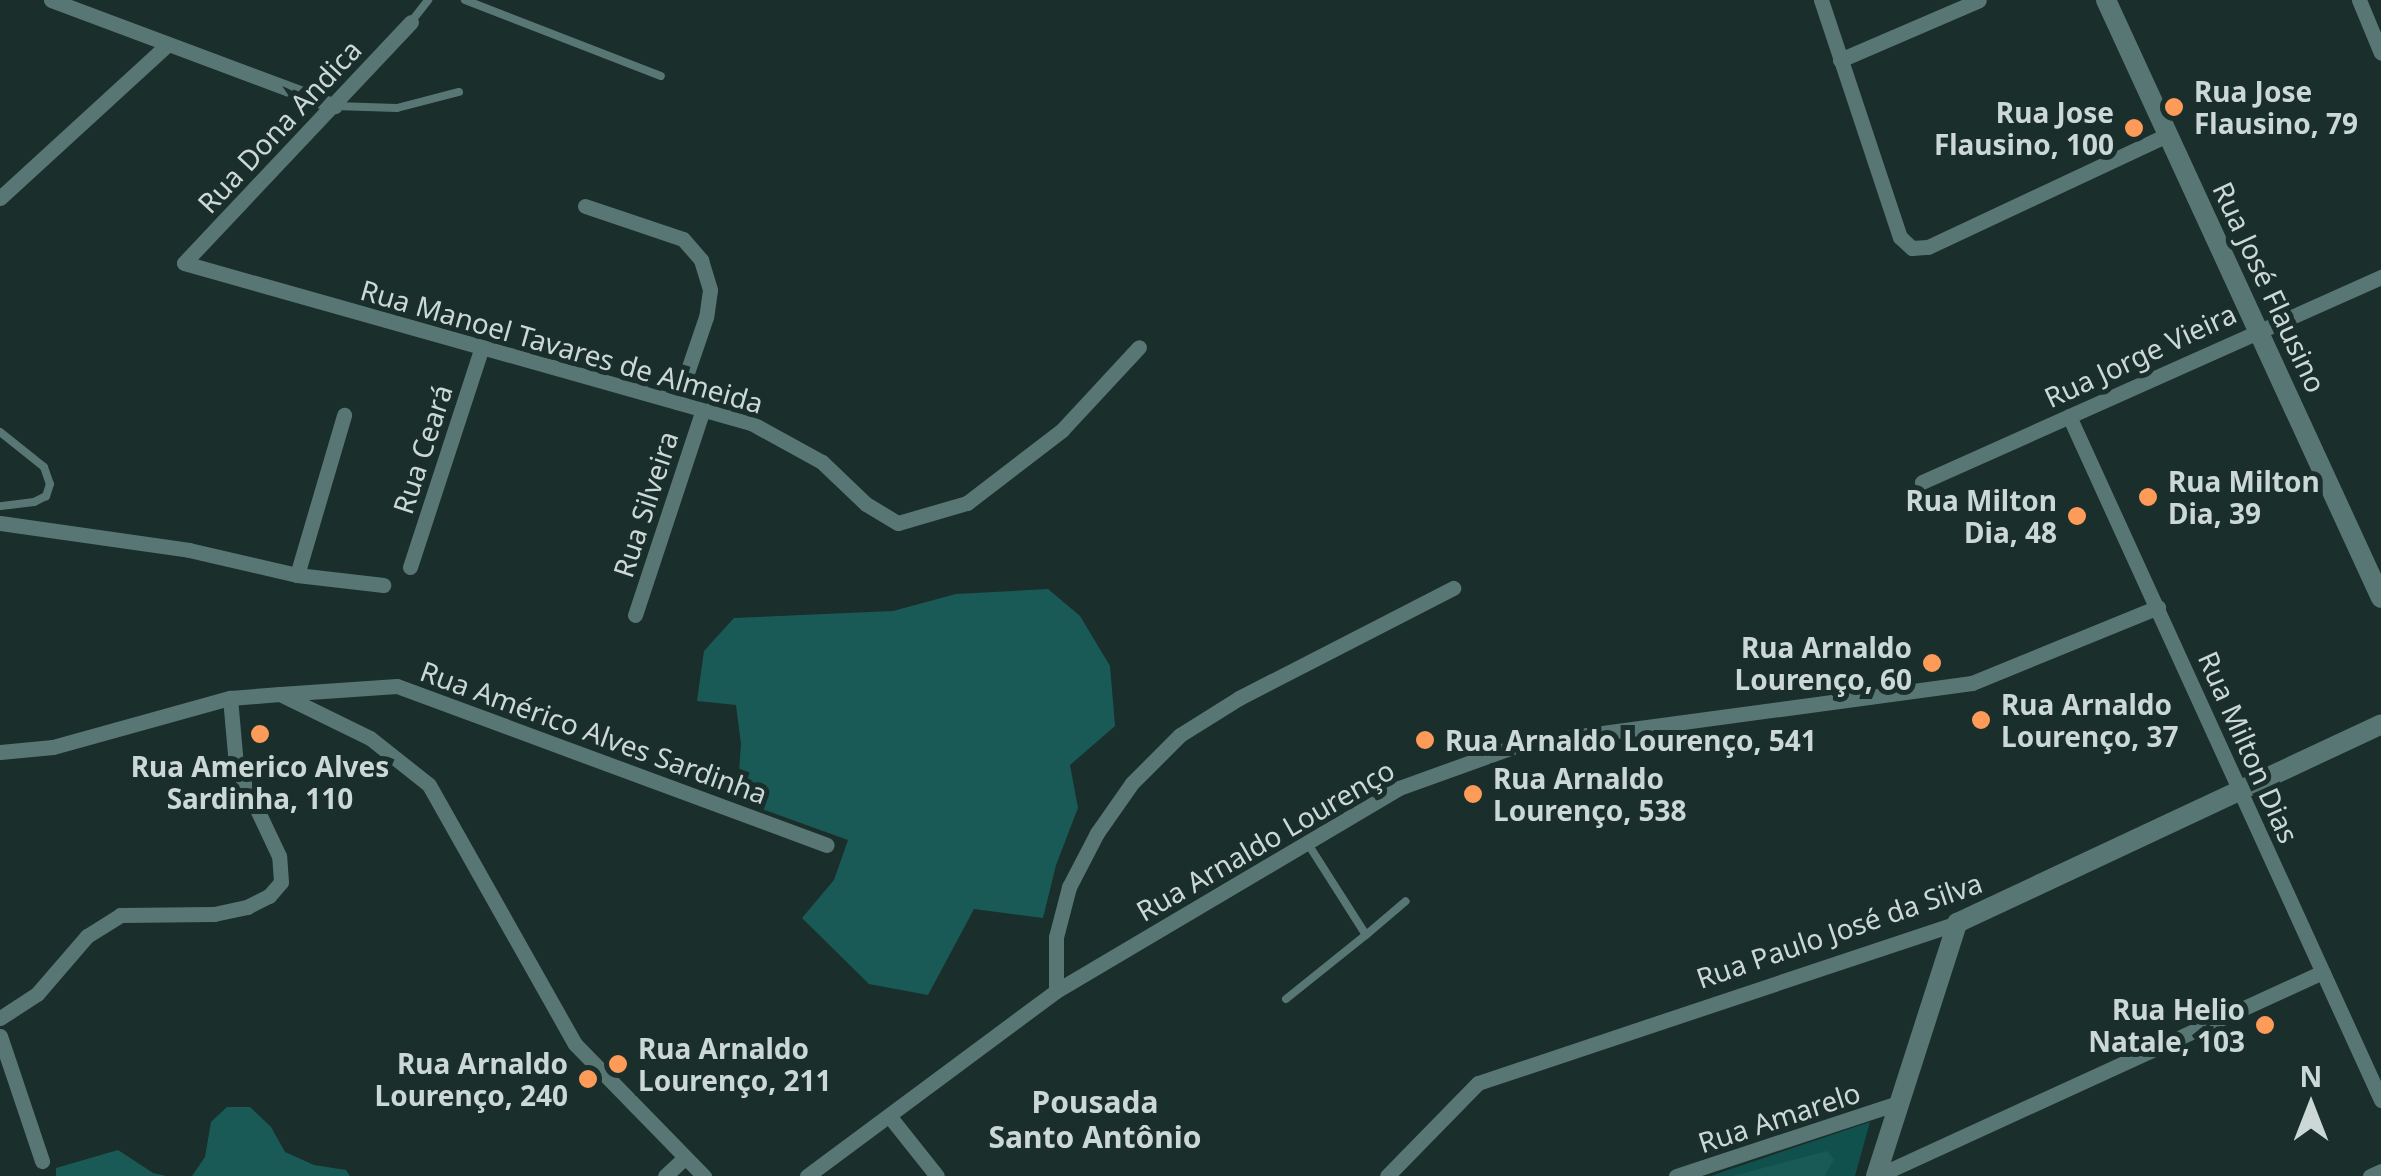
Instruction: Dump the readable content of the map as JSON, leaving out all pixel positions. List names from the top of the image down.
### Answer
{
  "streets": {
    "street": [
      "Rua Dona Andica",
      "Rua José Flausino",
      "Rua Manoel Tavares de Almeida",
      "Rua Jorge Vieira",
      "Rua Ceará",
      "Rua Silveira",
      "Rua Américo Alves Sardinha",
      "Rua Milton Dias",
      "Rua Arnaldo Lourenço",
      "Rua Paulo José da Silva",
      "Rua Amarelo"
    ]
  },
  "crossings": [
    ["Rua Dona Andica", "Rua Manoel Tavares de Almeida"],
    ["Rua José Flausino", "Rua Jorge Vieira"],
    ["Rua Manoel Tavares de Almeida", "Rua Ceará"],
    ["Rua Manoel Tavares de Almeida", "Rua Silveira"],
    ["Rua Jorge Vieira", "Rua Milton Dias"],
    ["Rua Milton Dias", "Rua Arnaldo Lourenço"],
    ["Rua Milton Dias", "Rua Paulo José da Silva"]
  ],
  "districts": ["Pousada Santo Antônio"],
  "places": [
    "Rua Jose Flausino, 79",
    "Rua Jose Flausino, 100",
    "Rua Milton Dia, 39",
    "Rua Milton Dia, 48",
    "Rua Arnaldo Lourenço, 60",
    "Rua Arnaldo Lourenço, 37",
    "Rua Americo Alves Sardinha, 110",
    "Rua Arnaldo Lourenço, 541",
    "Rua Arnaldo Lourenço, 538",
    "Rua Helio Natale, 103",
    "Rua Arnaldo Lourenço, 211",
    "Rua Arnaldo Lourenço, 240"
  ],
  "north": "top"
}
